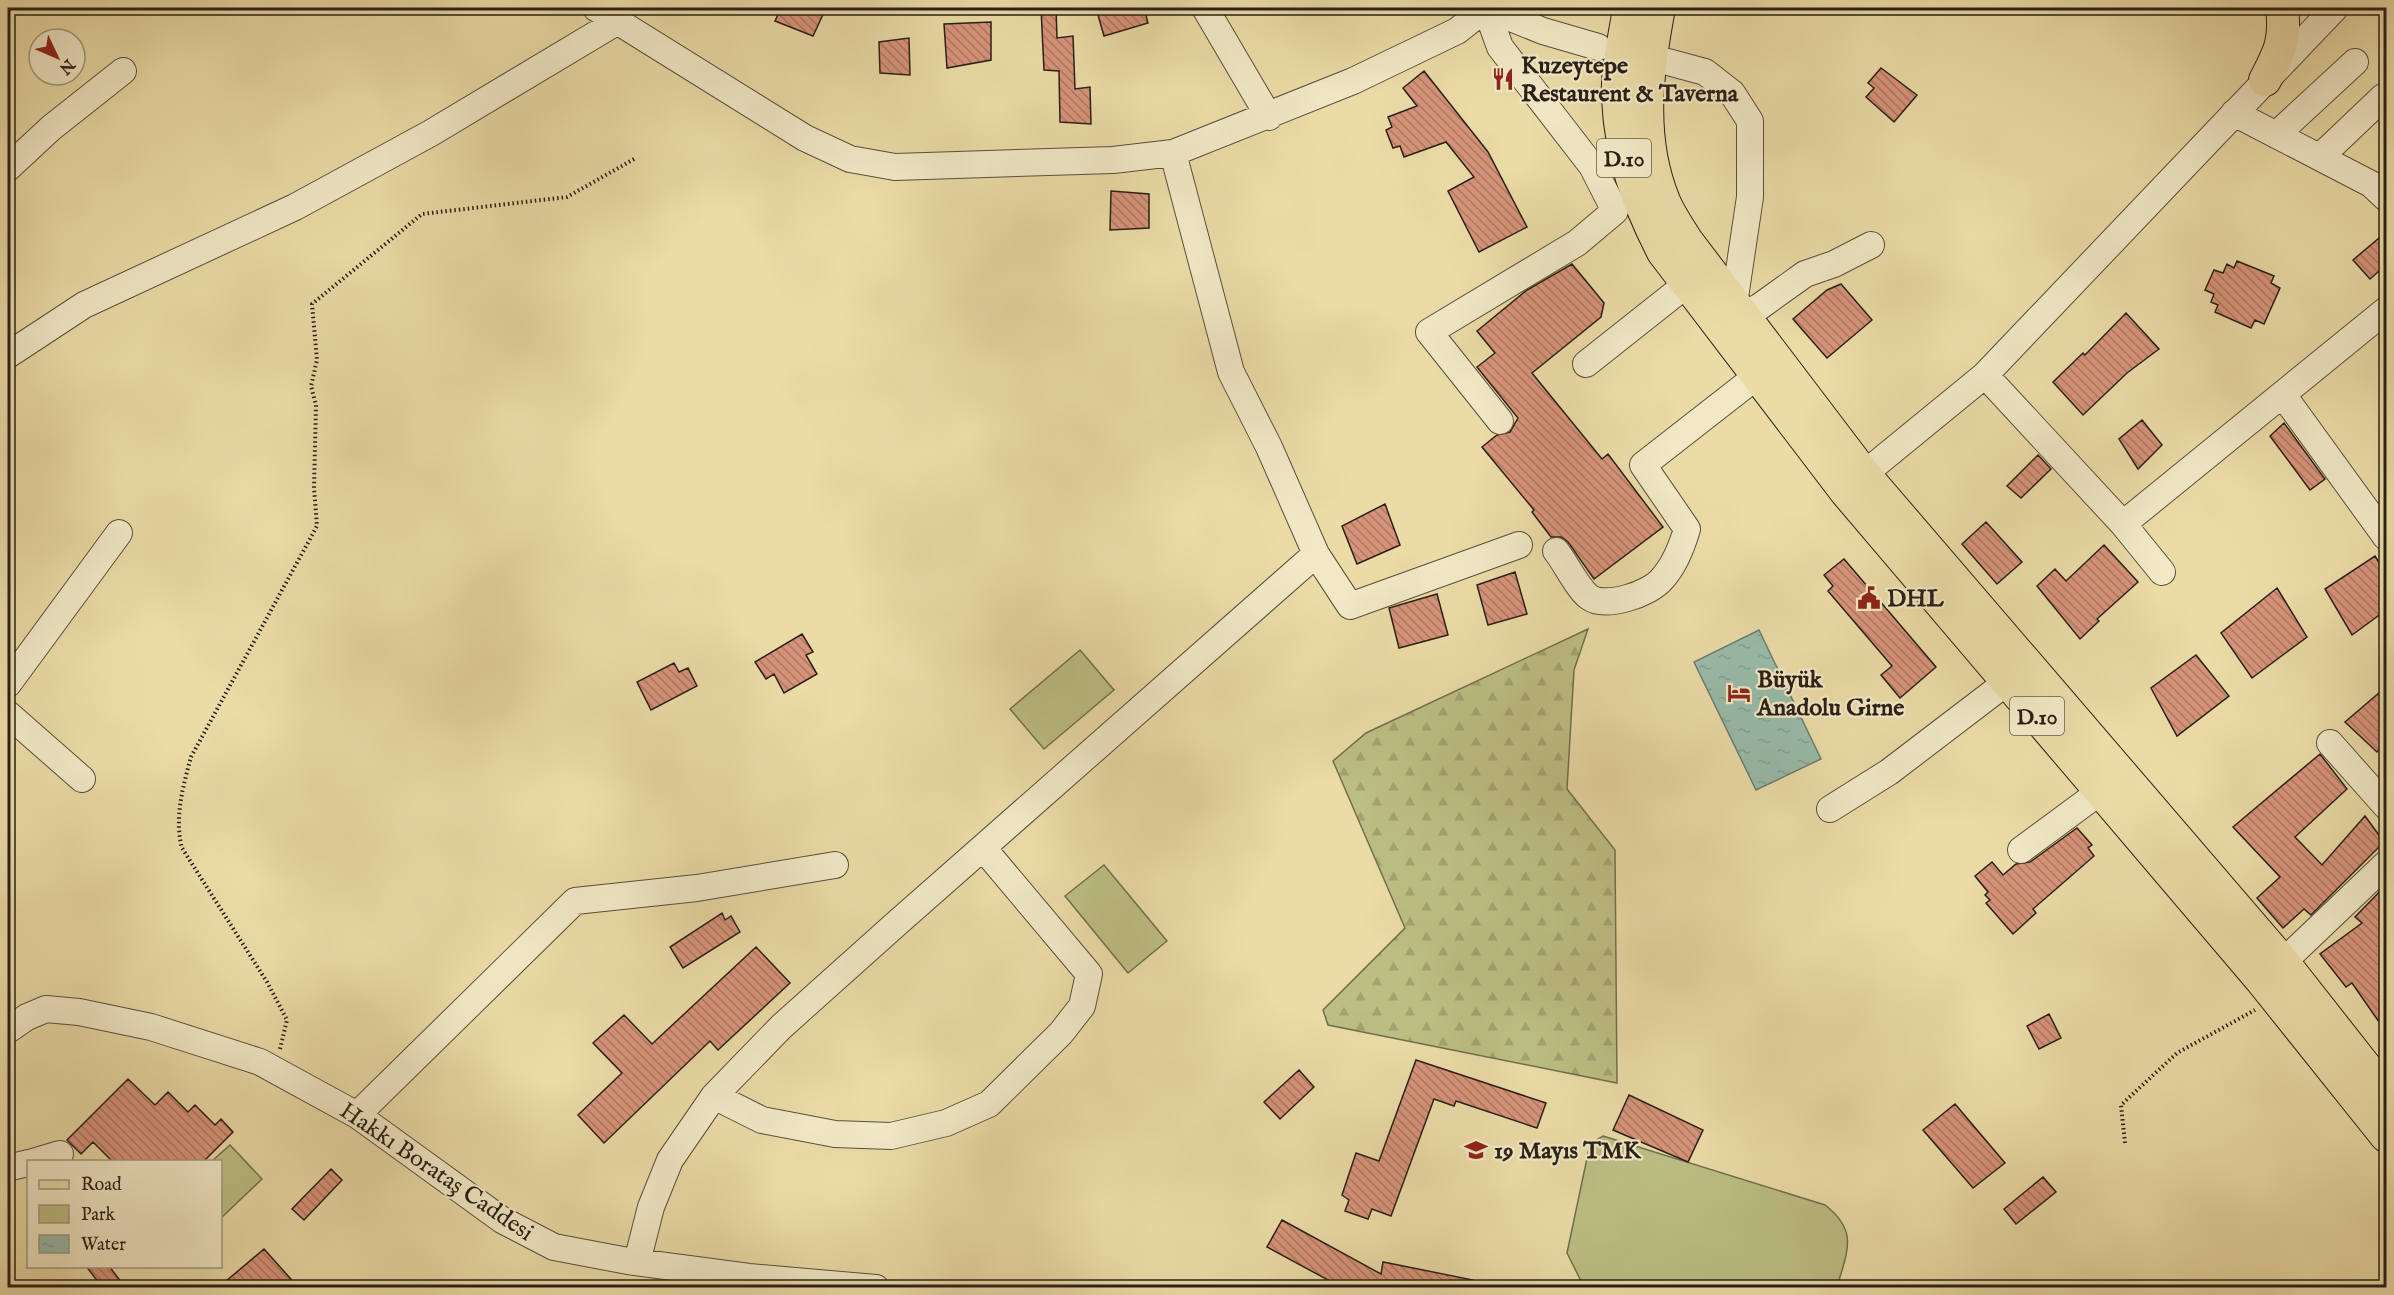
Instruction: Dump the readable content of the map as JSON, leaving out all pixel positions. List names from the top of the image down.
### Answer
{
  "streets": {
    "main road": ["D.10"],
    "street": ["Hakkı Borataş Caddesi"]
  },
  "places": {
    "restaurant": ["Kuzeytepe Restaurent & Taverna"],
    "public building": ["DHL"],
    "hotel": ["Büyük Anadolu Girne"],
    "school or university": ["19 Mayıs TMK"]
  },
  "legend": ["Road", "Park", "Water"],
  "north": "bottom right"
}
